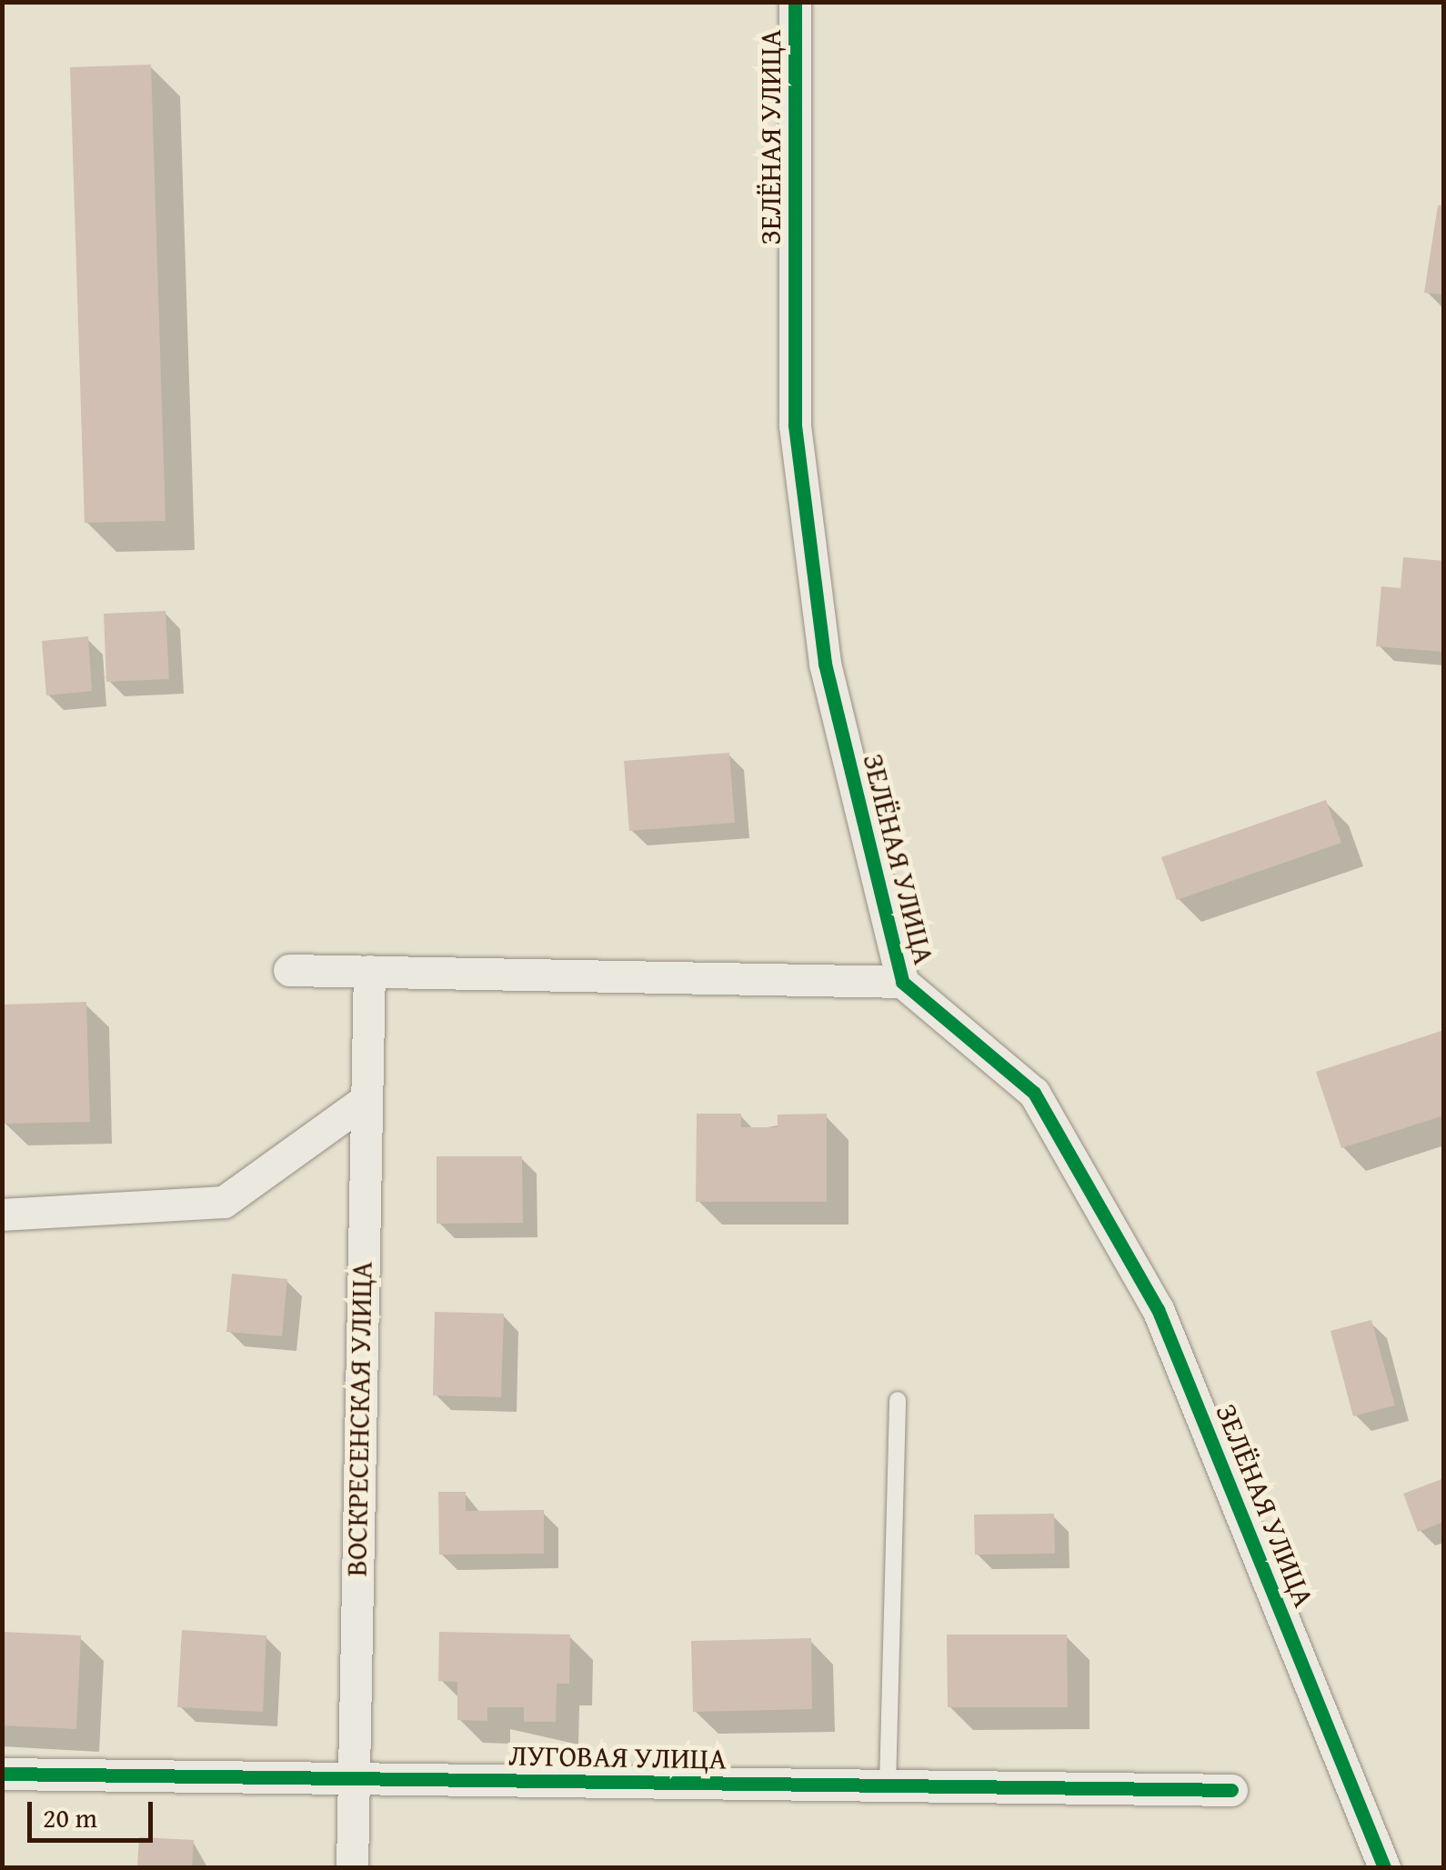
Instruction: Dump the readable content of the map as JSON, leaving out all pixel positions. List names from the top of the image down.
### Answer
{
  "streets": {
    "street": ["ЗЕЛЁНАЯ УЛИЦА", "ВОСКРЕСЕНСКАЯ УЛИЦА", "ЛУГОВАЯ УЛИЦА"]
  },
  "crossings": [
    ["ЗЕЛЁНАЯ УЛИЦА", "ВОСКРЕСЕНСКАЯ УЛИЦА"],
    ["ВОСКРЕСЕНСКАЯ УЛИЦА", "ЛУГОВАЯ УЛИЦА"]
  ],
  "scale_bar": "20 m"
}
